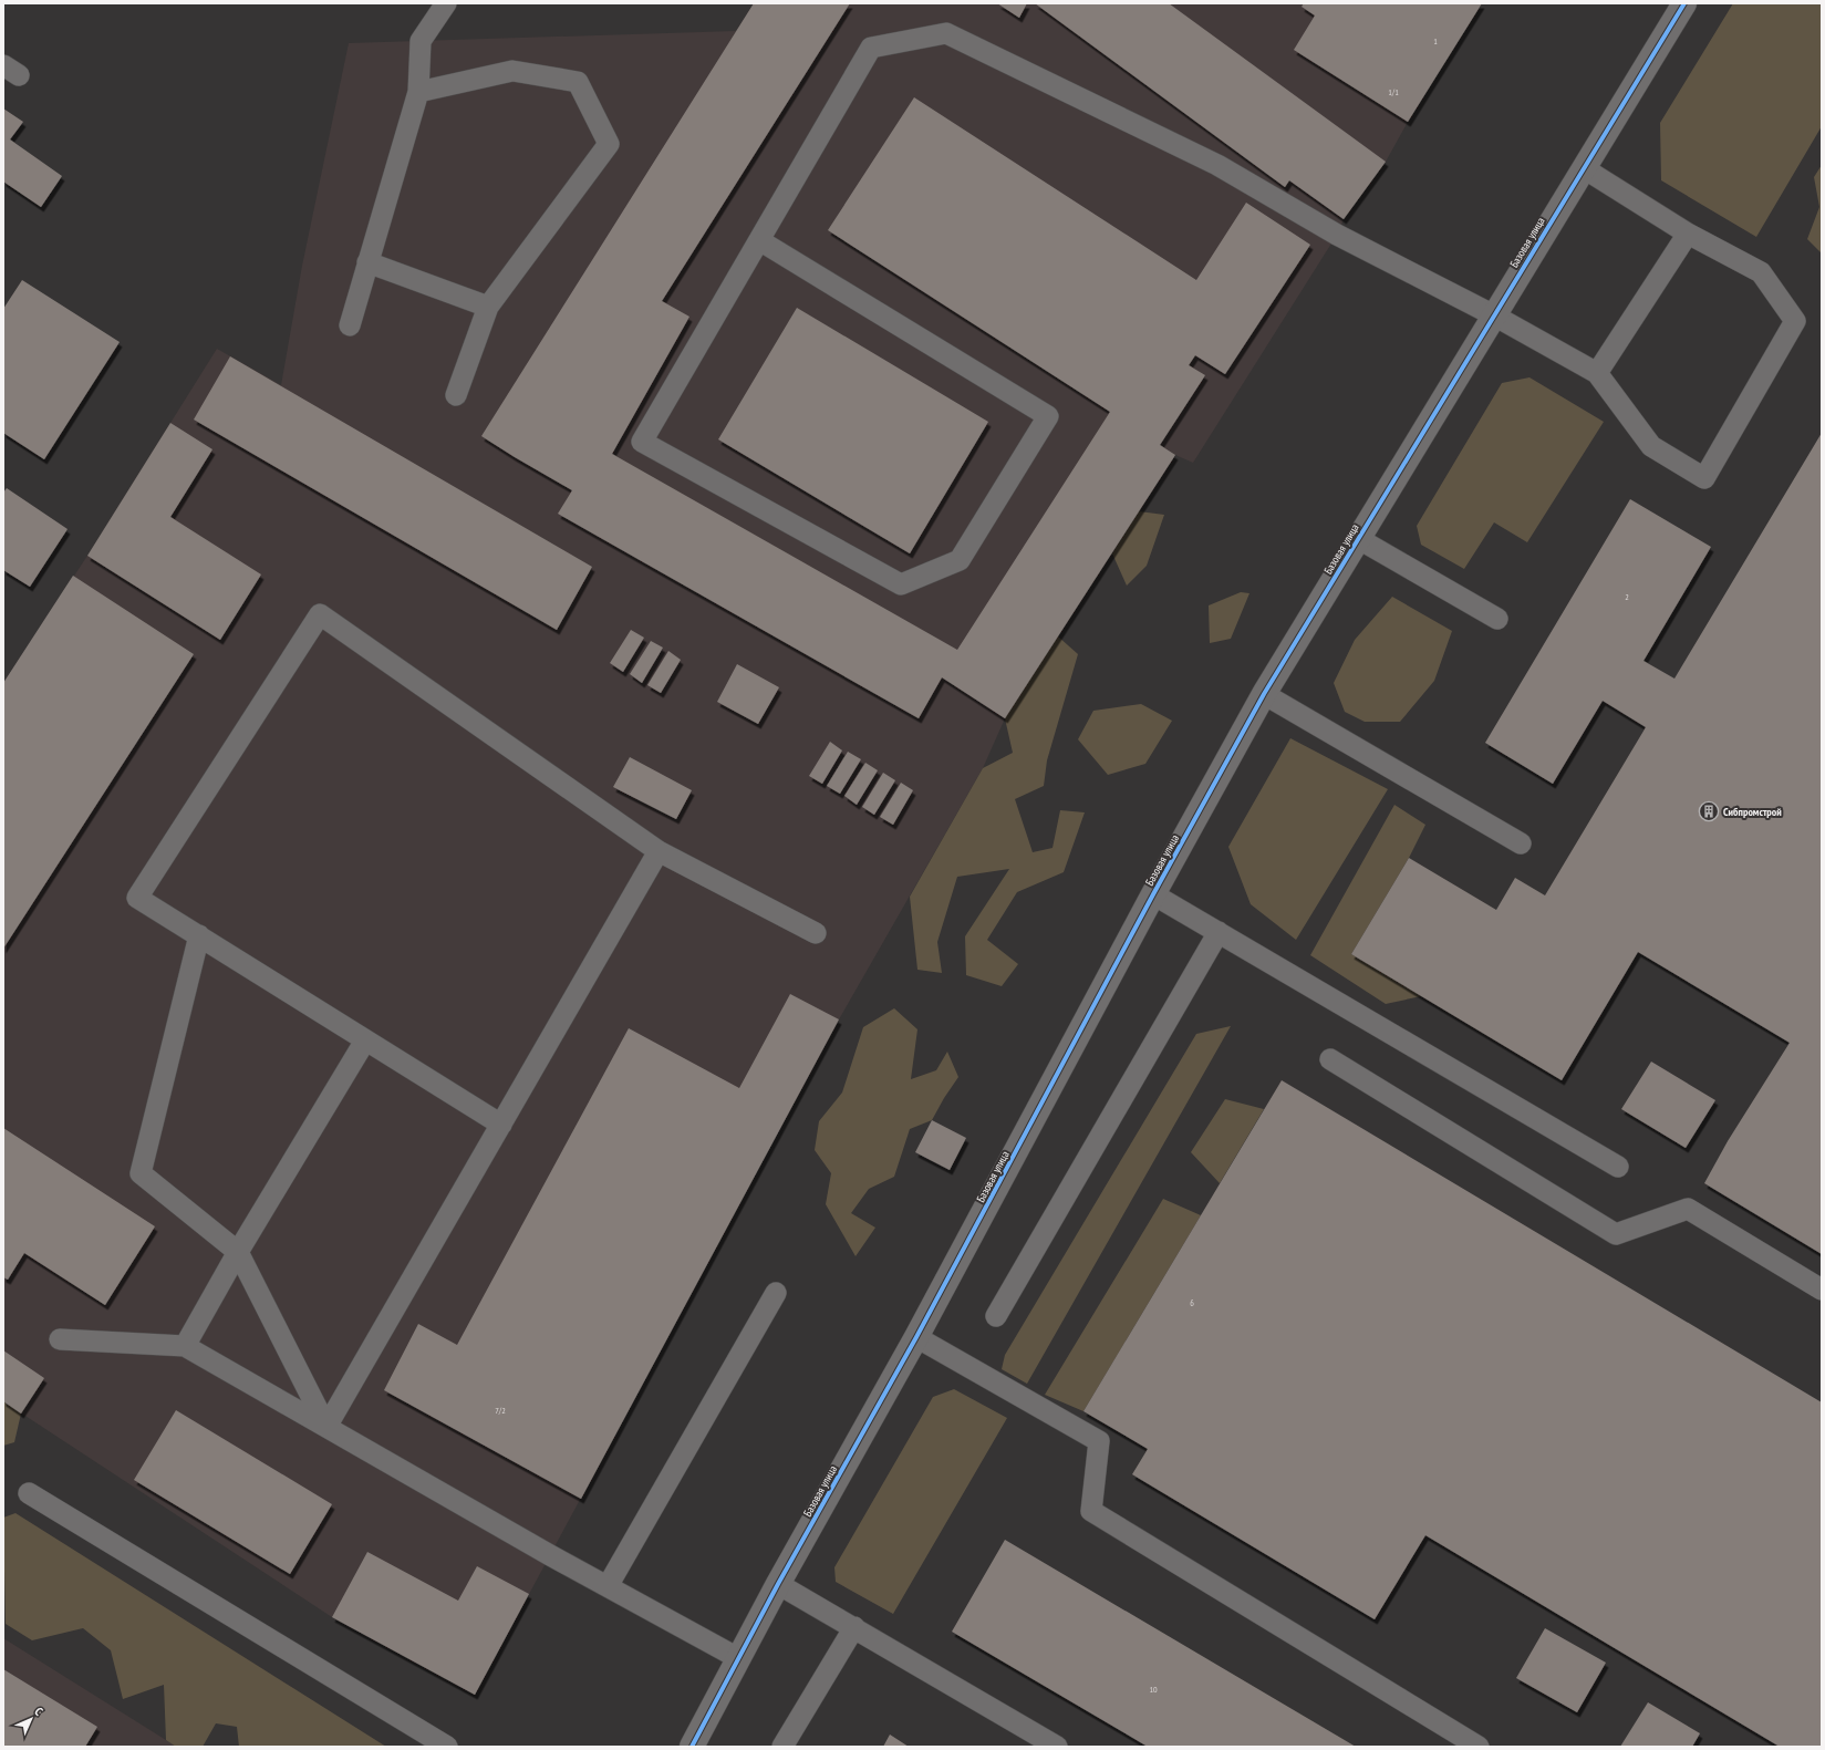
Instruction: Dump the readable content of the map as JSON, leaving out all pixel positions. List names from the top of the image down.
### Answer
{
  "streets": {
    "street": ["Базовая улица"]
  },
  "places": {
    "building": ["Сибпромстрой"]
  },
  "house_numbers": [
    "1",
    "1/1",
    "2",
    "6",
    "7/2",
    "10"
  ],
  "north": "top right"
}
